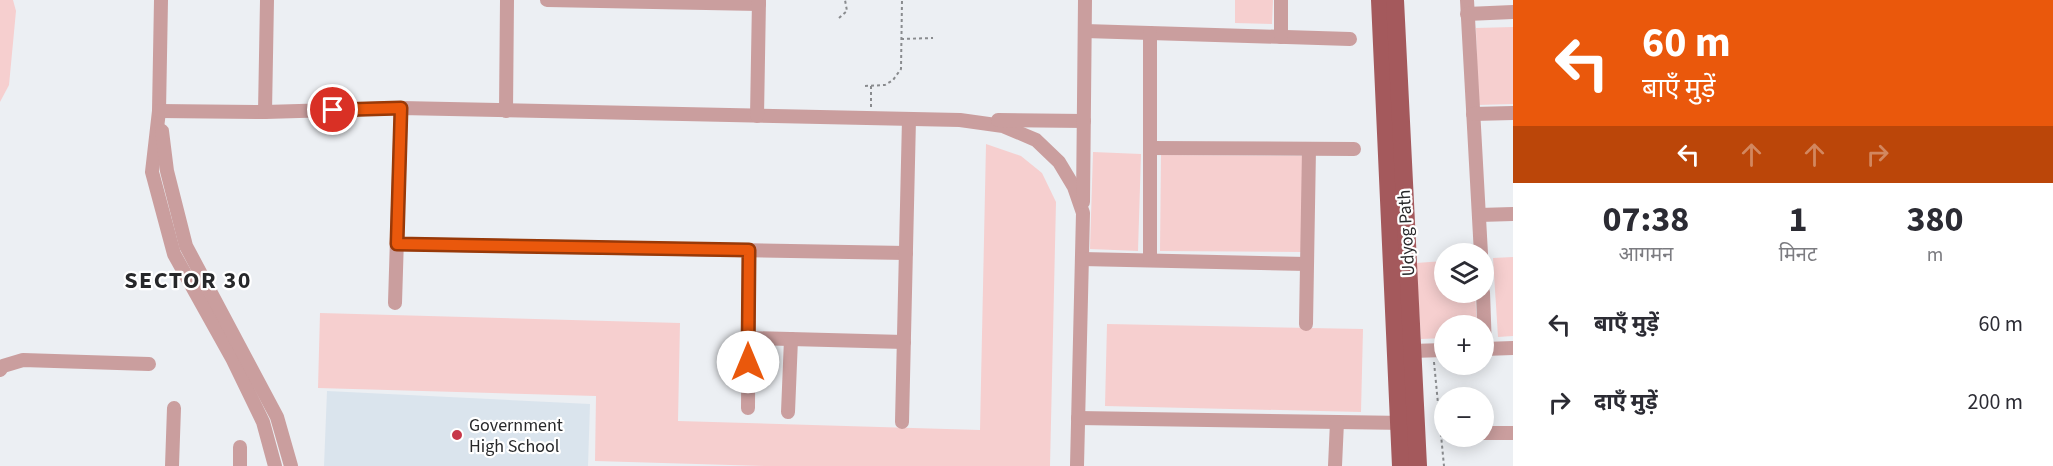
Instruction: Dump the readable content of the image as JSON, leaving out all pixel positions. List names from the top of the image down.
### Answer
{
  "streets": {
    "main road": ["Udyog Path"]
  },
  "districts": ["SECTOR 30"],
  "places": ["Government High School"],
  "page": {
    "turn": ["60 m", "बाएँ मुड़ें"],
    "eta": [
      "07:38",
      "आगमन",
      "1",
      "मिनट",
      "380",
      "m"
    ],
    "map_buttons": ["+", "−"],
    "list": [
      {
        "name": "बाएँ मुड़ें",
        "value": "60 m"
      },
      {
        "name": "दाएँ मुड़ें",
        "value": "200 m"
      }
    ]
  }
}
